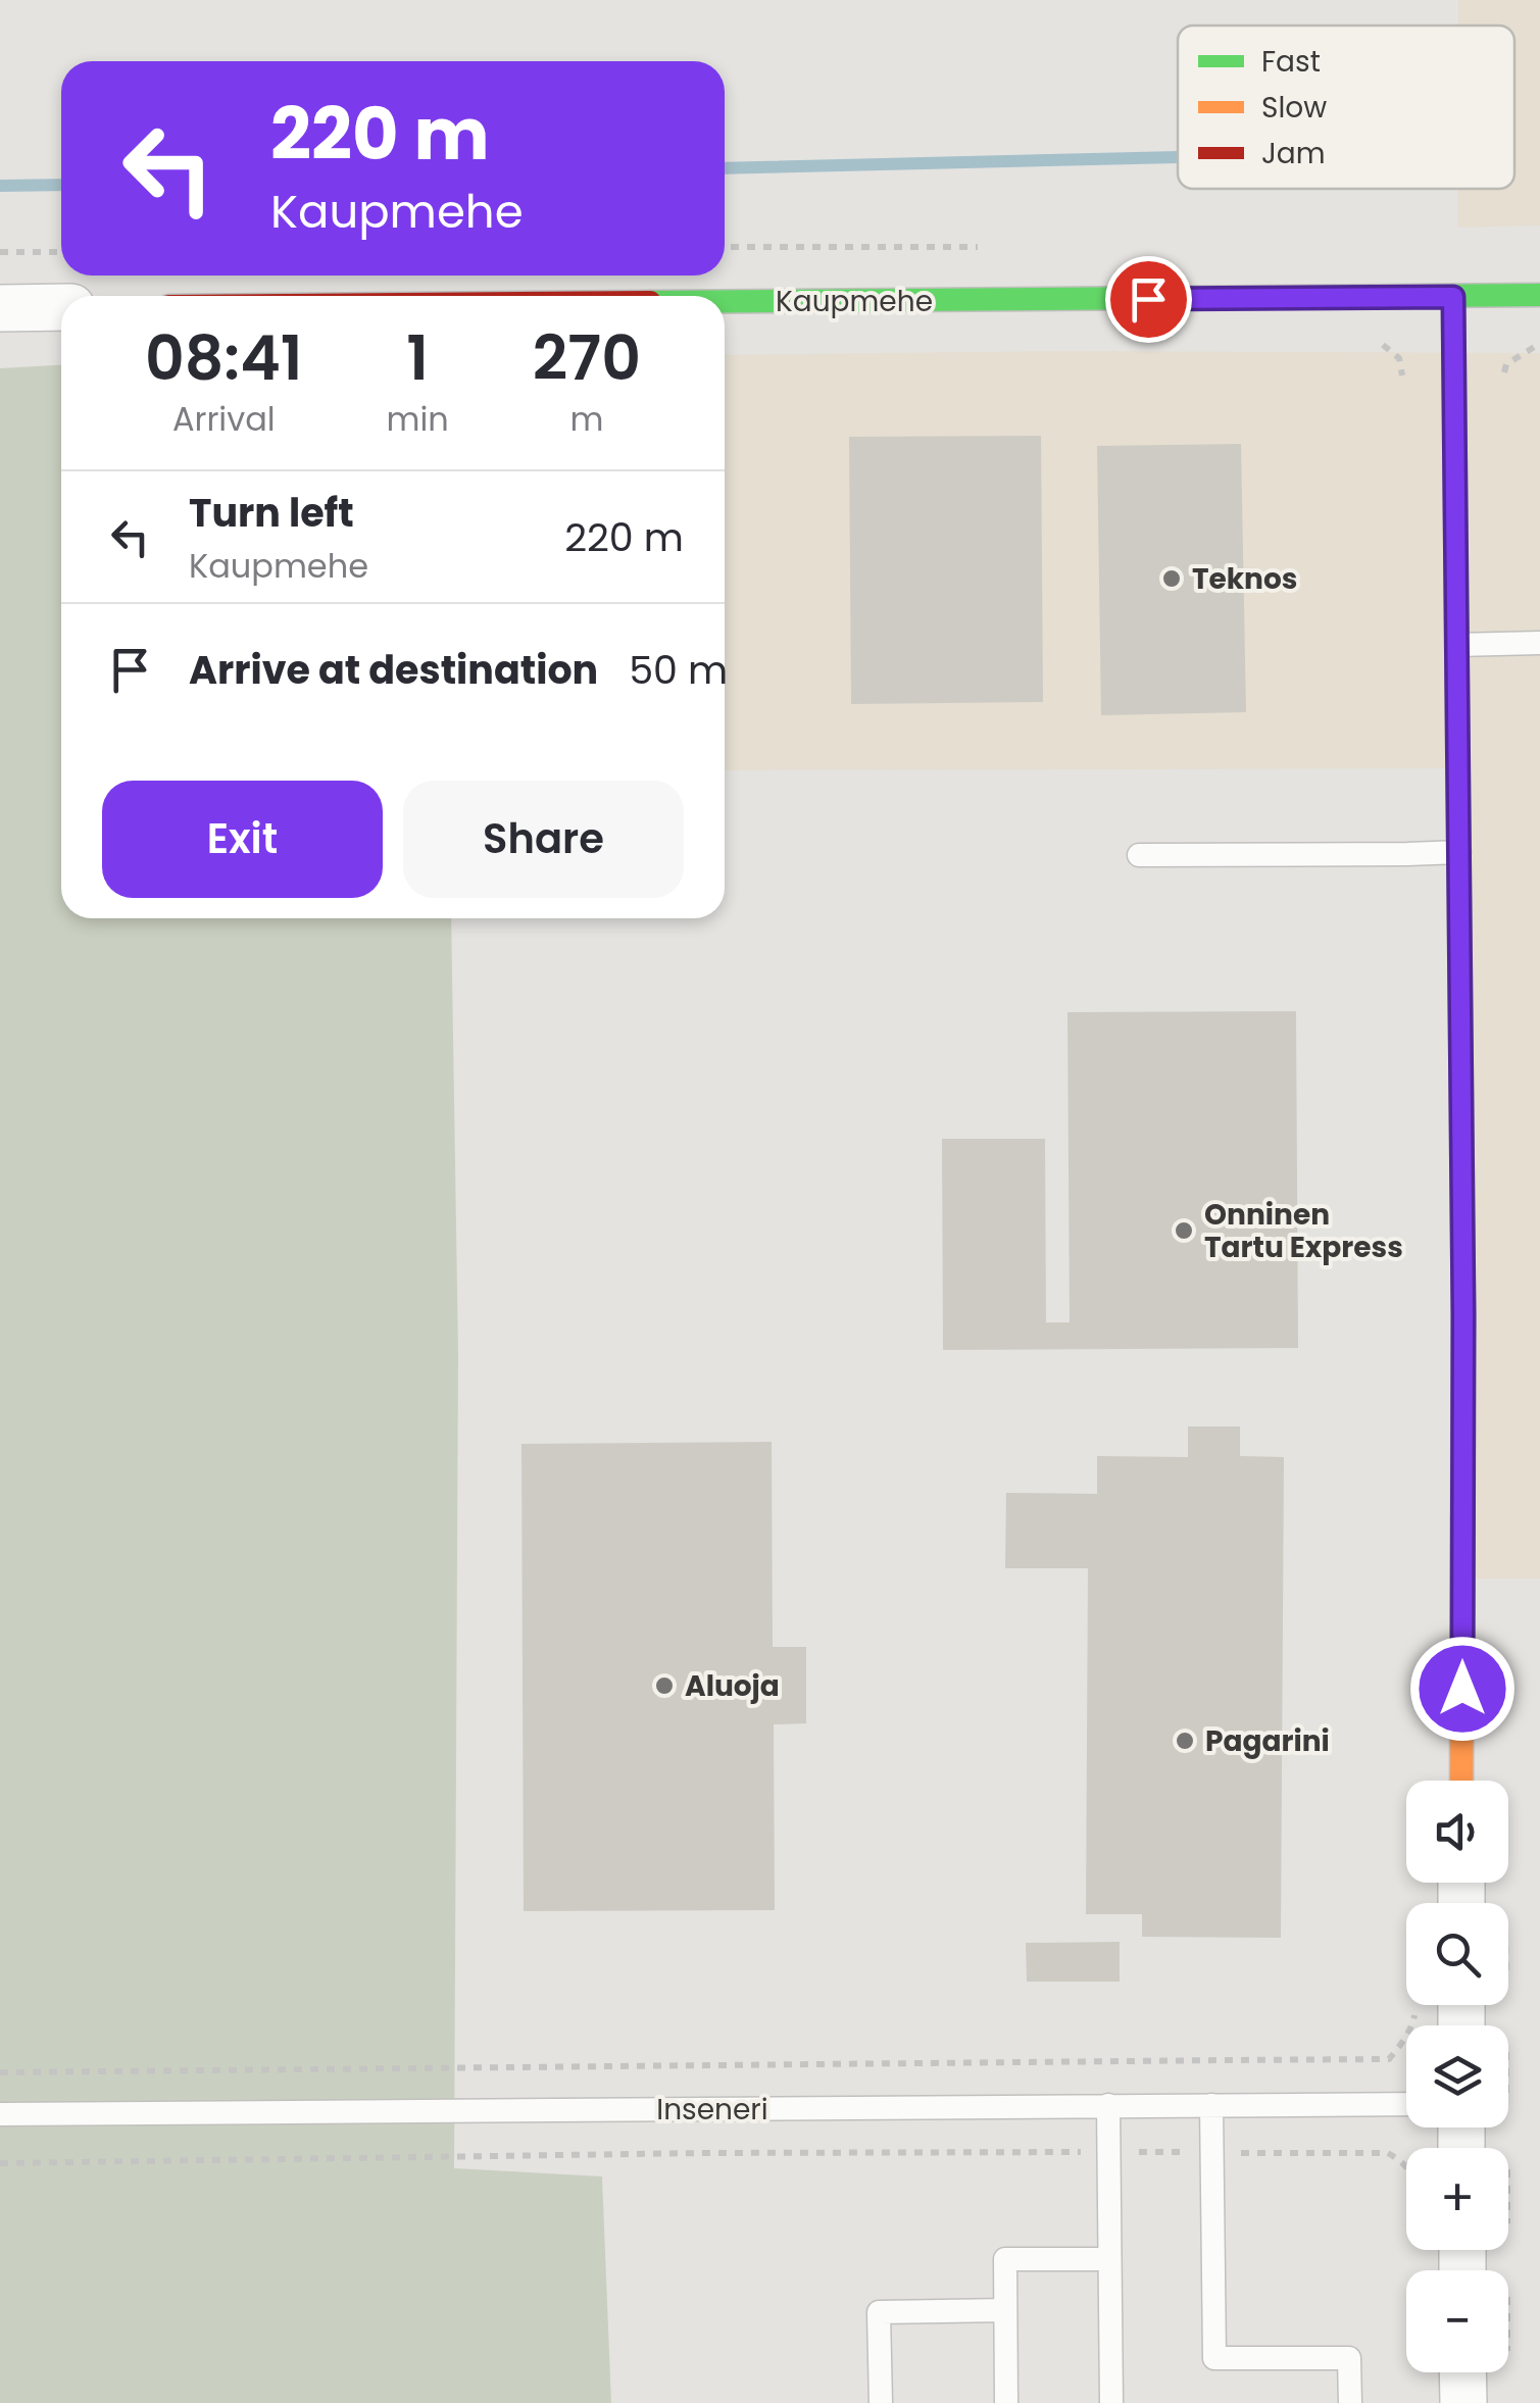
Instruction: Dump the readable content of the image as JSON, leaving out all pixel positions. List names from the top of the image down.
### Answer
{
  "streets": {
    "street": ["Kaupmehe"],
    "lane": ["Inseneri"]
  },
  "places": [
    "Teknos",
    "Onninen Tartu Express",
    "Aluoja",
    "Pagarini"
  ],
  "legend": ["Fast", "Slow", "Jam"],
  "page": {
    "turn": ["220 m", "Kaupmehe"],
    "eta": [
      "08:41",
      "Arrival",
      "1",
      "min",
      "270",
      "m"
    ],
    "list": [
      {
        "name": "Turn left",
        "note": "Kaupmehe",
        "value": "220 m"
      },
      {
        "name": "Arrive at destination",
        "value": "50 m"
      }
    ],
    "buttons": ["Exit", "Share"],
    "map_buttons": ["+", "−"]
  }
}
